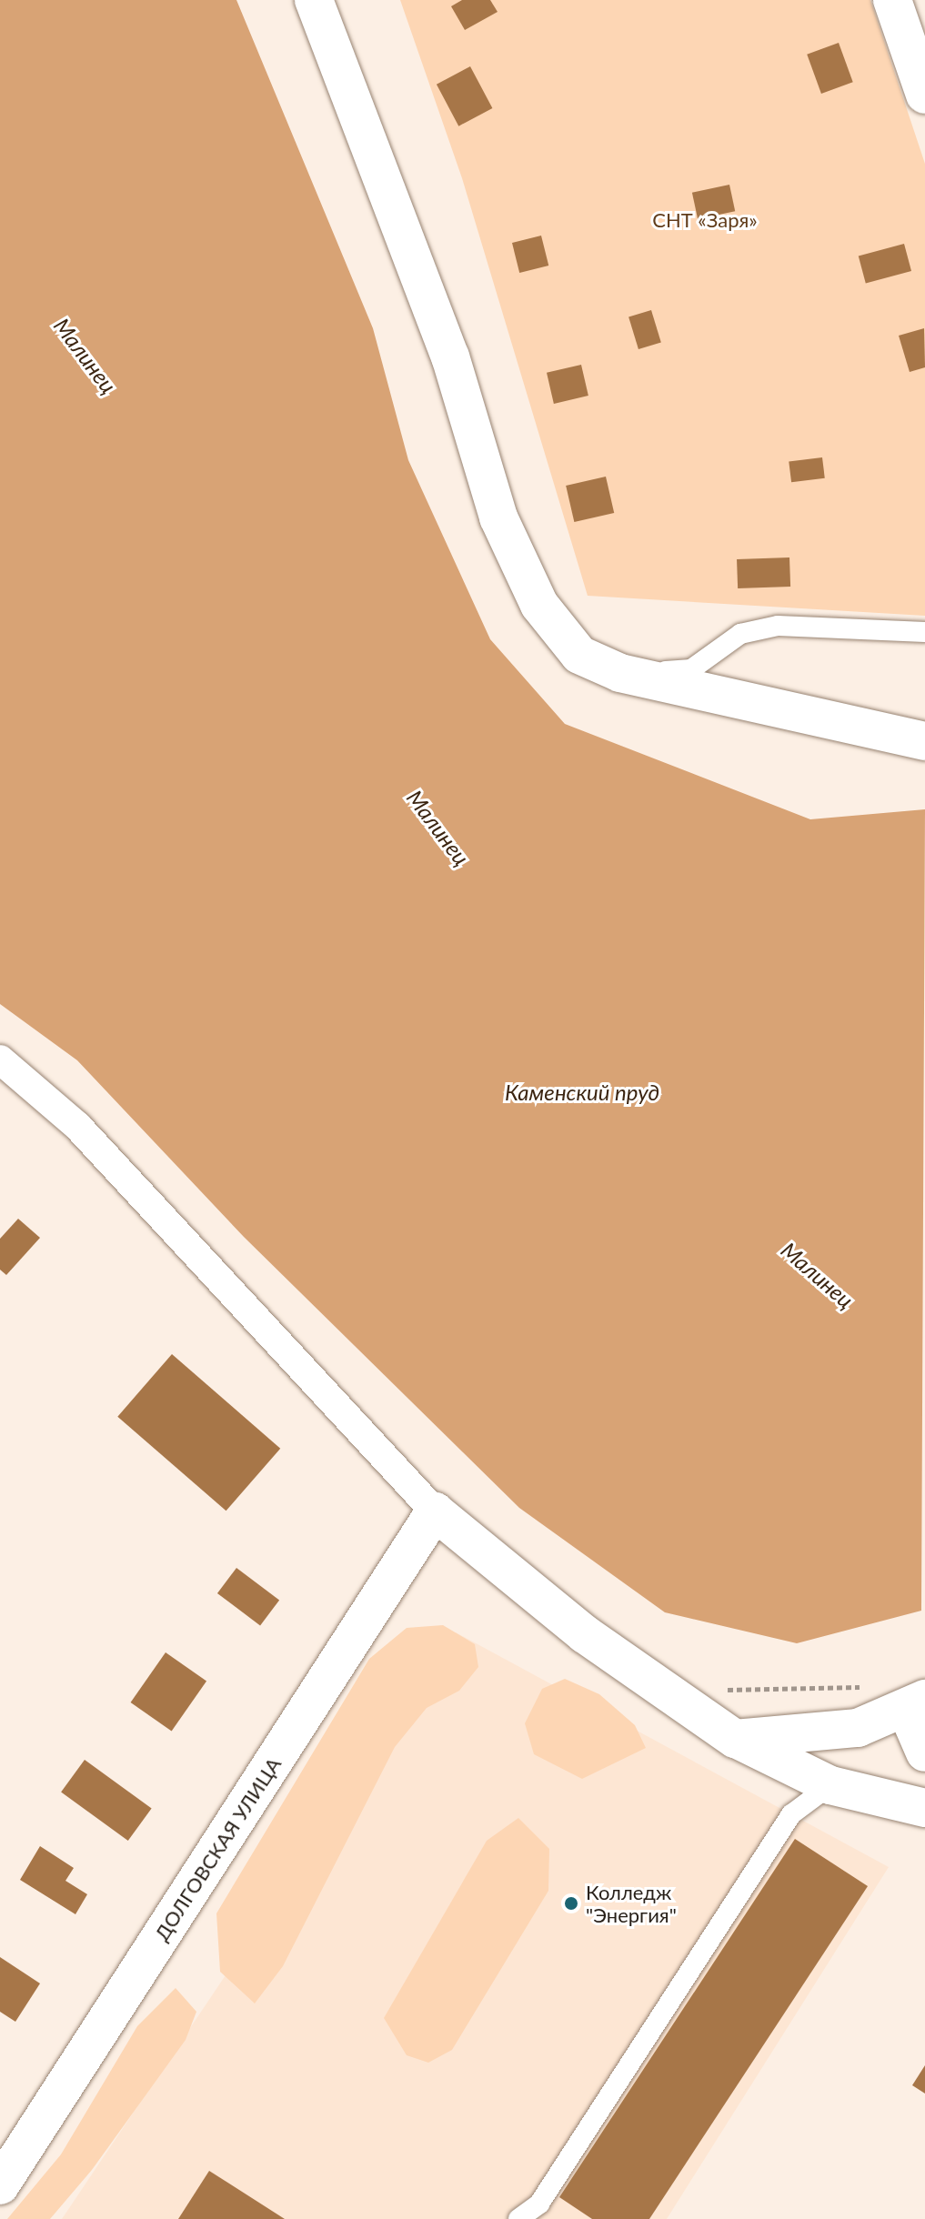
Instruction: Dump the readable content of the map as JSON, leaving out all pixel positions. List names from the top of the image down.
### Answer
{
  "streets": {
    "street": ["ДОЛГОВСКАЯ УЛИЦА"]
  },
  "water": ["Малинец", "Каменский пруд"],
  "parks": ["СНТ «Заря»"],
  "places": ["Колледж \"Энергия\""]
}
